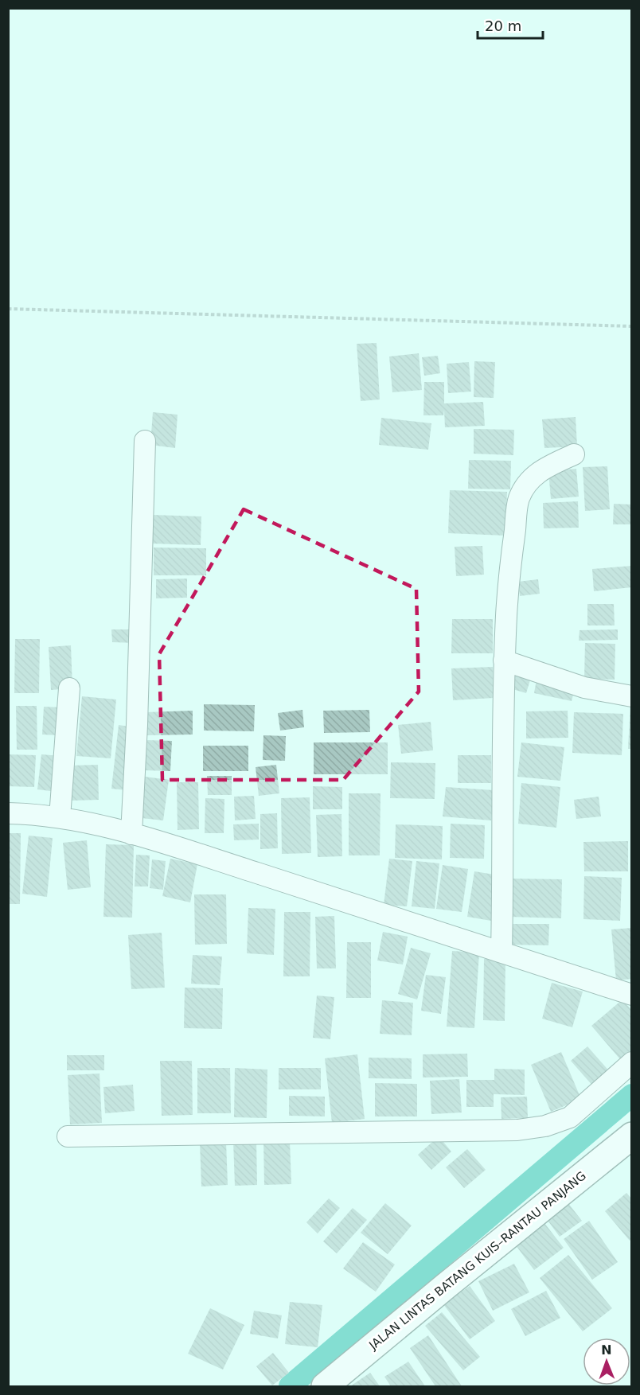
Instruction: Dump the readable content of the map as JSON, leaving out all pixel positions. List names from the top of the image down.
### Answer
{
  "streets": {
    "main road": ["JALAN LINTAS BATANG KUIS–RANTAU PANJANG"]
  },
  "scale_bar": "20 m",
  "north": "top"
}
